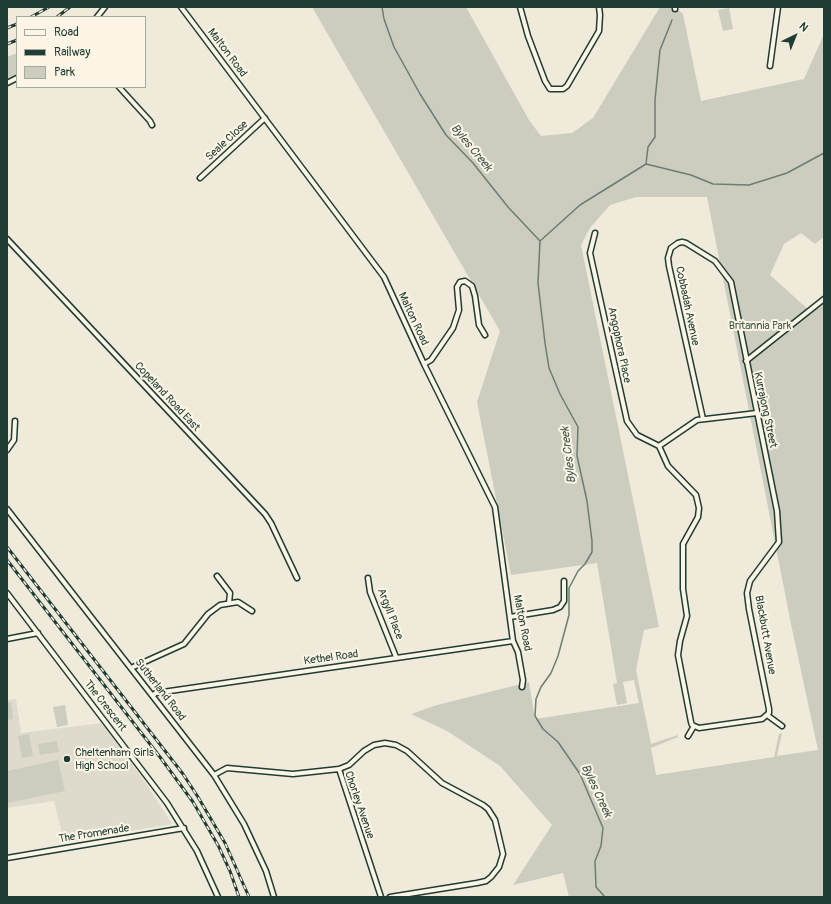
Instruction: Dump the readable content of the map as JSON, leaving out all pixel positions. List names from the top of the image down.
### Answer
{
  "streets": {
    "street": [
      "Malton Road",
      "Seale Close",
      "Cobbadah Avenue",
      "Angophora Place",
      "Copeland Road East",
      "Kurrajong Street",
      "Argyll Place",
      "Blackbutt Avenue",
      "Kethel Road",
      "Sutherland Road",
      "The Crescent",
      "Chorley Avenue",
      "The Promenade"
    ]
  },
  "crossings": [
    ["Malton Road", "Seale Close"],
    ["Malton Road", "Kethel Road"],
    ["Cobbadah Avenue", "Kurrajong Street"],
    ["Kurrajong Street", "Blackbutt Avenue"],
    ["Argyll Place", "Kethel Road"],
    ["Kethel Road", "Sutherland Road"],
    ["Sutherland Road", "Chorley Avenue"],
    ["The Crescent", "The Promenade"]
  ],
  "water": ["Byles Creek"],
  "parks": ["Britannia Park"],
  "places": ["Cheltenham Girls High School"],
  "legend": ["Road", "Railway", "Park"],
  "north": "top right"
}
